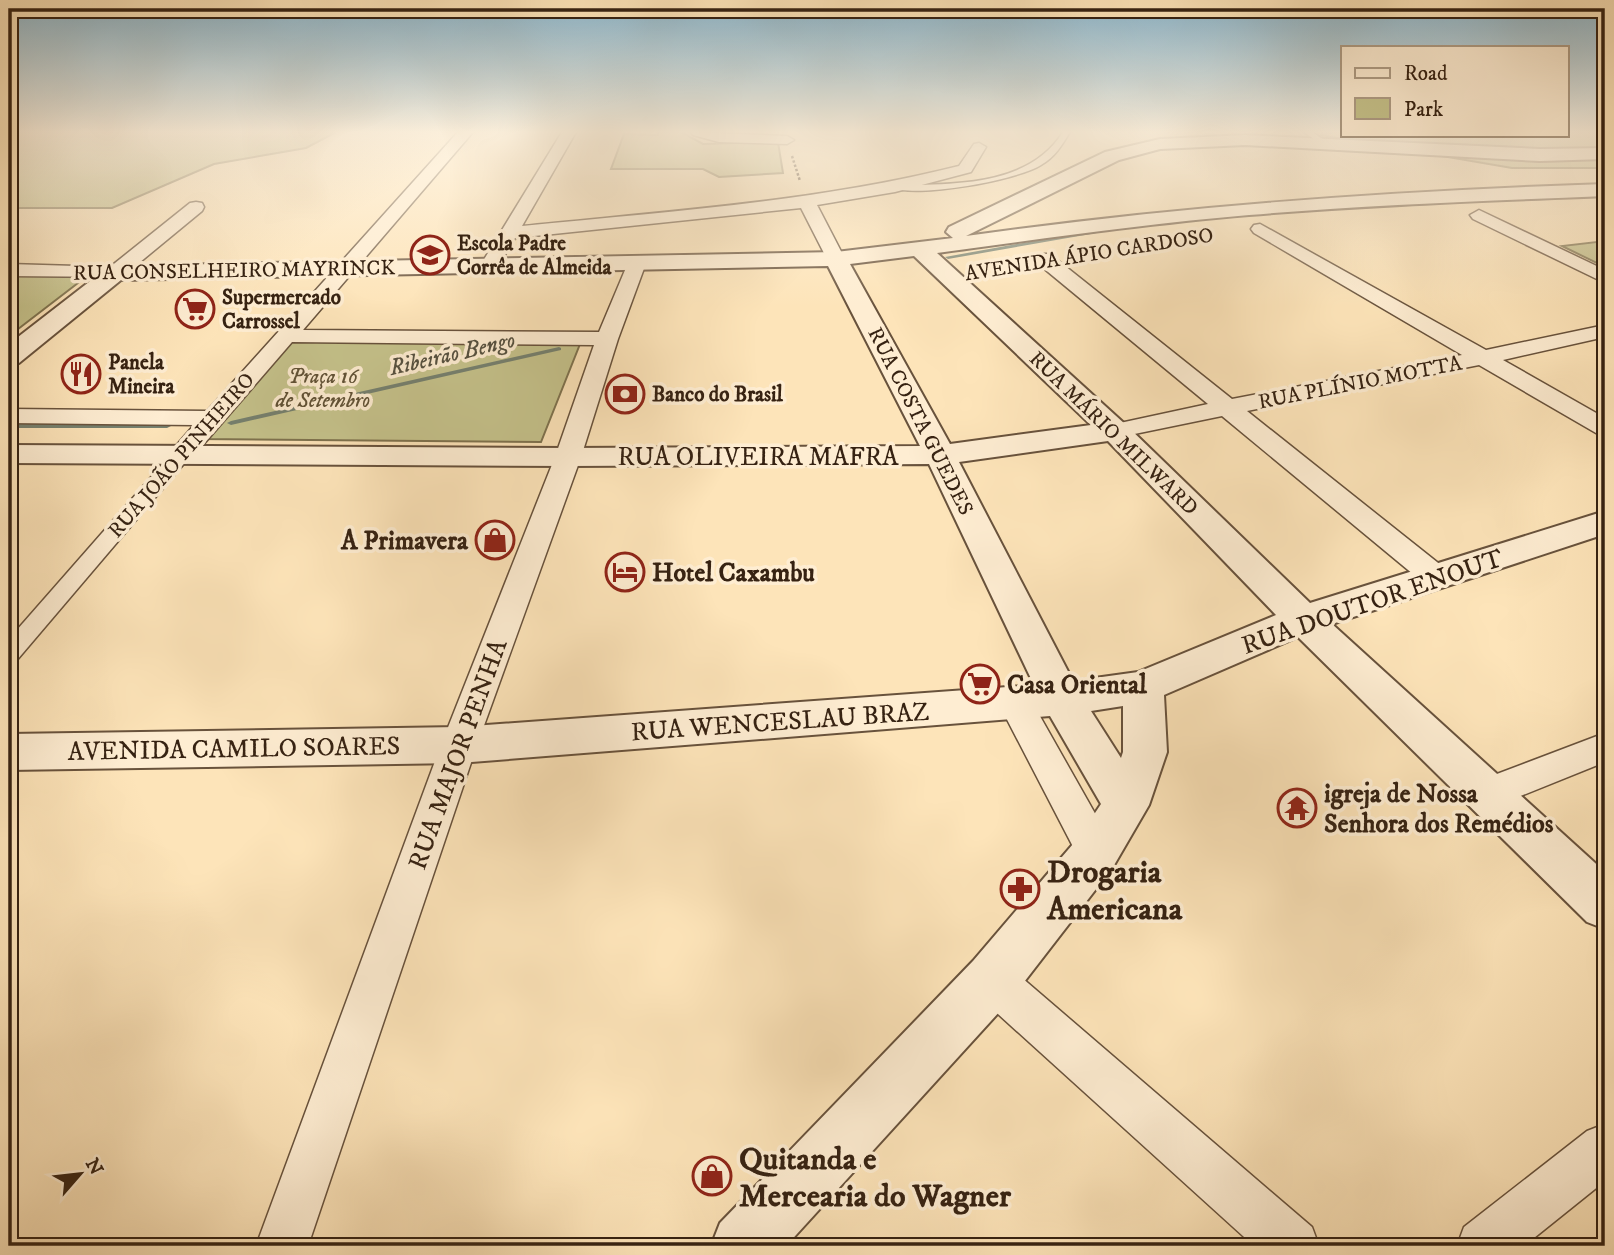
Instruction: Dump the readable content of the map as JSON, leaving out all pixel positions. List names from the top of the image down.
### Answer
{
  "streets": {
    "street": [
      "AVENIDA ÁPIO CARDOSO",
      "RUA CONSELHEIRO MAYRINCK",
      "RUA PLÍNIO MOTTA",
      "RUA COSTA GUEDES",
      "RUA MÁRIO MILWARD",
      "RUA JOÃO PINHEIRO",
      "RUA OLIVEIRA MAFRA",
      "RUA DOUTOR ENOUT",
      "RUA WENCESLAU BRAZ",
      "AVENIDA CAMILO SOARES",
      "RUA MAJOR PENHA"
    ]
  },
  "crossings": [
    ["AVENIDA ÁPIO CARDOSO", "RUA CONSELHEIRO MAYRINCK"],
    ["AVENIDA ÁPIO CARDOSO", "RUA MÁRIO MILWARD"],
    ["RUA CONSELHEIRO MAYRINCK", "RUA COSTA GUEDES"],
    ["RUA CONSELHEIRO MAYRINCK", "RUA MÁRIO MILWARD"],
    ["RUA CONSELHEIRO MAYRINCK", "RUA JOÃO PINHEIRO"],
    ["RUA CONSELHEIRO MAYRINCK", "RUA MAJOR PENHA"],
    ["RUA PLÍNIO MOTTA", "RUA MÁRIO MILWARD"],
    ["RUA PLÍNIO MOTTA", "RUA OLIVEIRA MAFRA"],
    ["RUA COSTA GUEDES", "RUA OLIVEIRA MAFRA"],
    ["RUA COSTA GUEDES", "RUA WENCESLAU BRAZ"],
    ["RUA MÁRIO MILWARD", "RUA OLIVEIRA MAFRA"],
    ["RUA MÁRIO MILWARD", "RUA DOUTOR ENOUT"],
    ["RUA JOÃO PINHEIRO", "RUA OLIVEIRA MAFRA"],
    ["RUA OLIVEIRA MAFRA", "RUA MAJOR PENHA"],
    ["RUA DOUTOR ENOUT", "RUA WENCESLAU BRAZ"],
    ["RUA WENCESLAU BRAZ", "AVENIDA CAMILO SOARES"],
    ["RUA WENCESLAU BRAZ", "RUA MAJOR PENHA"],
    ["AVENIDA CAMILO SOARES", "RUA MAJOR PENHA"]
  ],
  "water": ["Ribeirão Bengo"],
  "parks": ["Praça 16 de Setembro"],
  "places": {
    "school or university": ["Escola Padre Corrêa de Almeida"],
    "supermarket": ["Supermercado Carrossel", "Casa Oriental"],
    "restaurant": ["Panela Mineira"],
    "bank": ["Banco do Brasil"],
    "shop": ["A Primavera", "Quitanda e Mercearia do Wagner"],
    "hotel": ["Hotel Caxambu"],
    "temple": ["igreja de Nossa Senhora dos Remédios"],
    "pharmacy": ["Drogaria Americana"]
  },
  "legend": ["Road", "Park"],
  "north": "top right"
}
